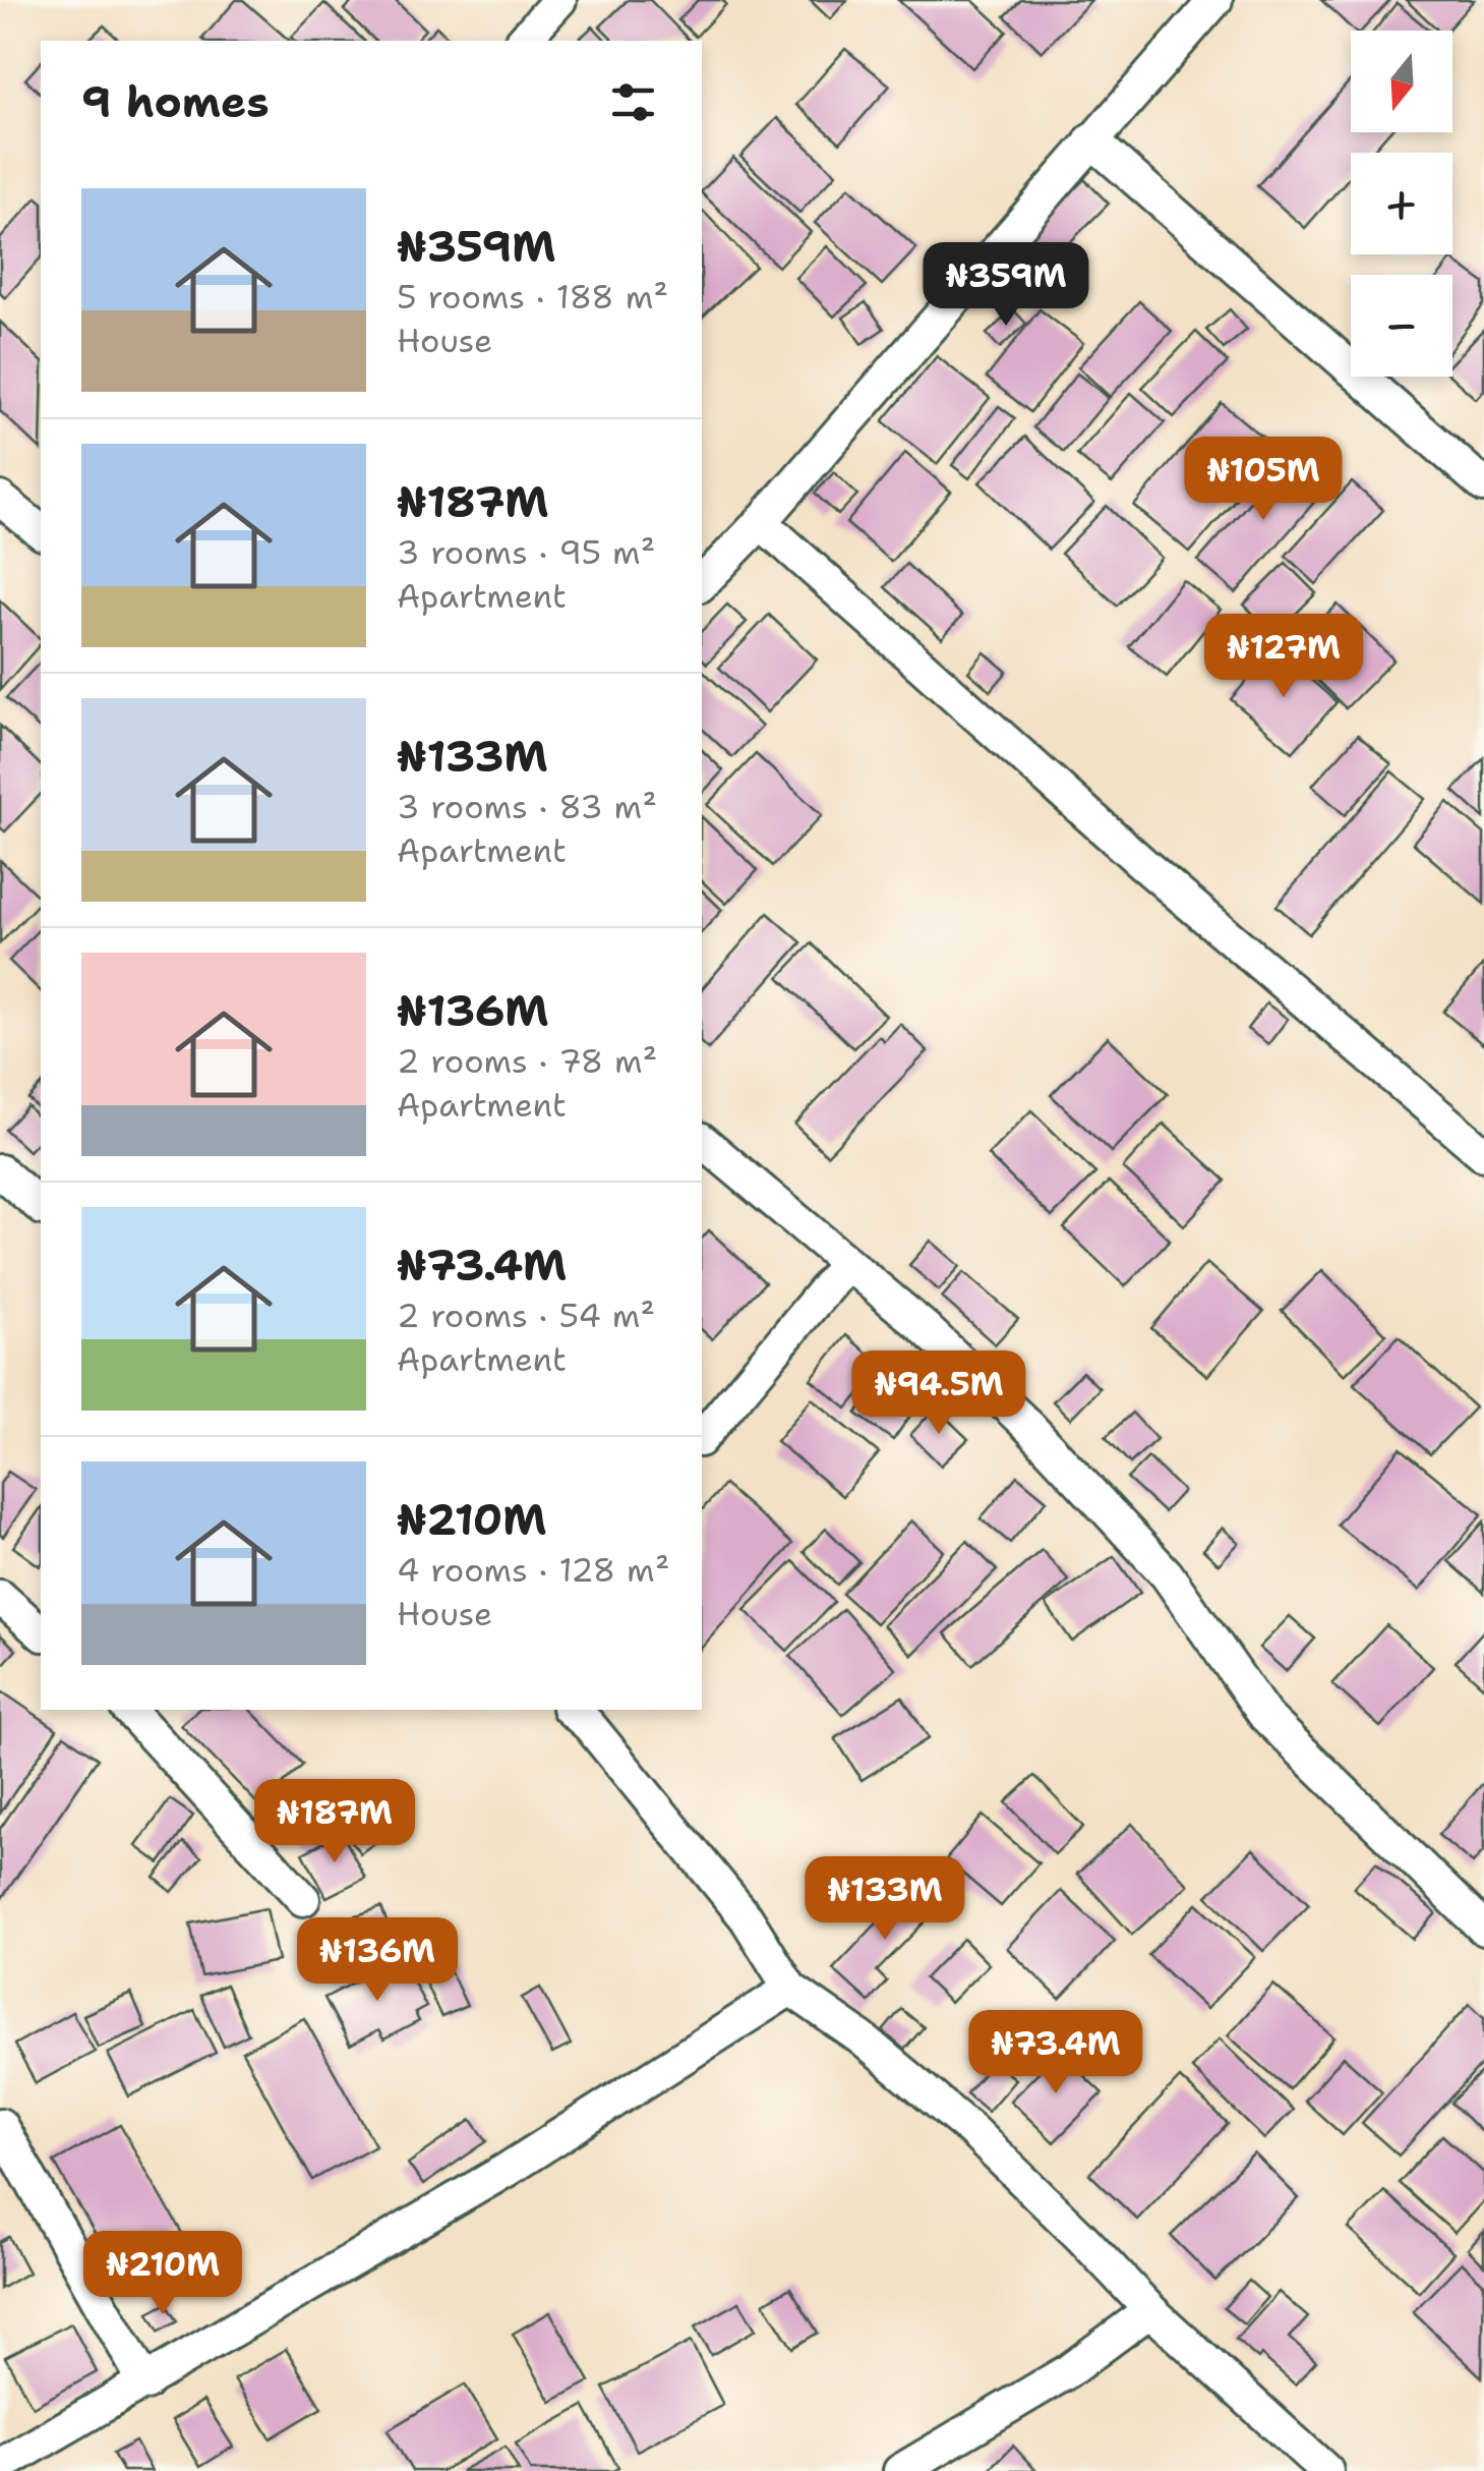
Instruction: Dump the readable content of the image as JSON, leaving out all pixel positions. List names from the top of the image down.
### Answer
{
  "north": "bottom",
  "page": {
    "map_buttons": ["+", "−"],
    "heading": "9 homes",
    "list": [
      {
        "name": "₦359M",
        "note": "5 rooms · 188 m² · House"
      },
      {
        "name": "₦187M",
        "note": "3 rooms · 95 m² · Apartment"
      },
      {
        "name": "₦133M",
        "note": "3 rooms · 83 m² · Apartment"
      },
      {
        "name": "₦136M",
        "note": "2 rooms · 78 m² · Apartment"
      },
      {
        "name": "₦73.4M",
        "note": "2 rooms · 54 m² · Apartment"
      },
      {
        "name": "₦210M",
        "note": "4 rooms · 128 m² · House"
      }
    ],
    "price": [
      "₦359M",
      "₦105M",
      "₦127M",
      "₦94.5M",
      "₦187M",
      "₦133M",
      "₦136M",
      "₦73.4M",
      "₦210M"
    ]
  }
}
